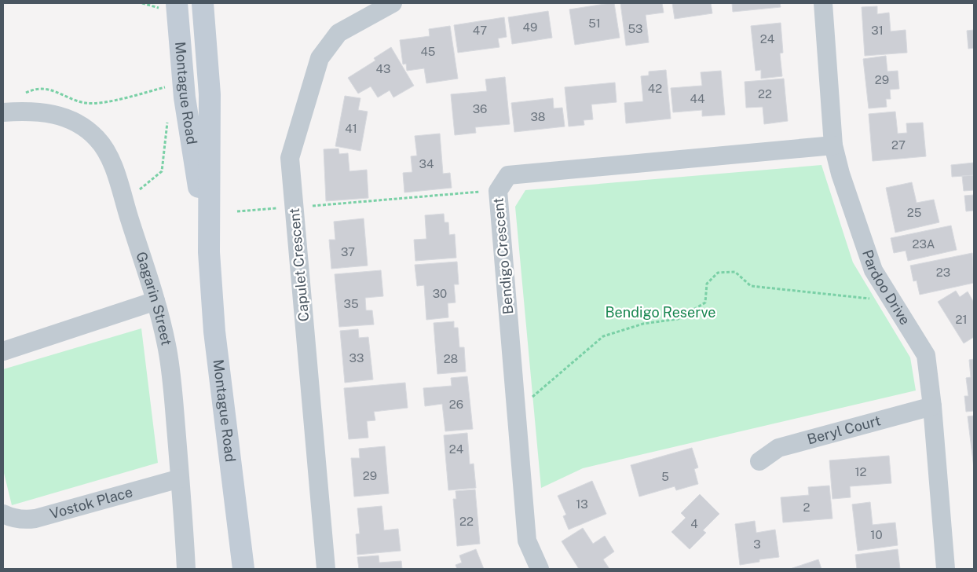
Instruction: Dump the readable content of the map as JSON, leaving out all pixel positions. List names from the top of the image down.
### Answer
{
  "streets": {
    "main road": ["Montague Road"],
    "street": [
      "Bendigo Crescent",
      "Capulet Crescent",
      "Pardoo Drive",
      "Gagarin Street",
      "Beryl Court",
      "Vostok Place"
    ]
  },
  "crossings": [
    ["Bendigo Crescent", "Pardoo Drive"],
    ["Pardoo Drive", "Beryl Court"],
    ["Gagarin Street", "Vostok Place"]
  ],
  "parks": ["Bendigo Reserve"],
  "house_numbers": [
    "51",
    "49",
    "53",
    "47",
    "31",
    "24",
    "45",
    "43",
    "29",
    "42",
    "22",
    "44",
    "36",
    "38",
    "41",
    "27",
    "34",
    "25",
    "23A",
    "37",
    "23",
    "30",
    "35",
    "21",
    "33",
    "28",
    "26",
    "24",
    "12",
    "29",
    "5",
    "13",
    "2",
    "22",
    "4",
    "10",
    "3"
  ]
}
